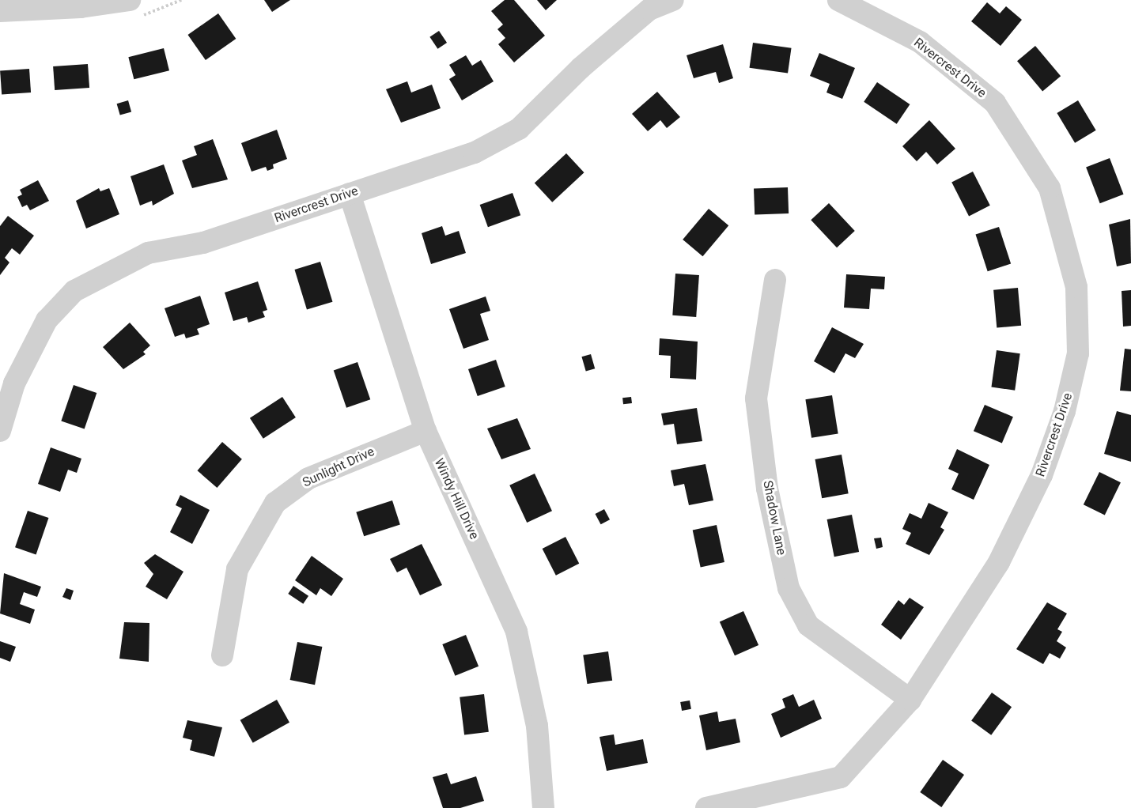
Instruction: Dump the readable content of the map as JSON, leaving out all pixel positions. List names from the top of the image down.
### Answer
{
  "streets": {
    "street": [
      "Rivercrest Drive",
      "Sunlight Drive",
      "Windy Hill Drive",
      "Shadow Lane"
    ]
  },
  "crossings": [
    ["Rivercrest Drive", "Windy Hill Drive"],
    ["Rivercrest Drive", "Shadow Lane"],
    ["Sunlight Drive", "Windy Hill Drive"]
  ]
}
